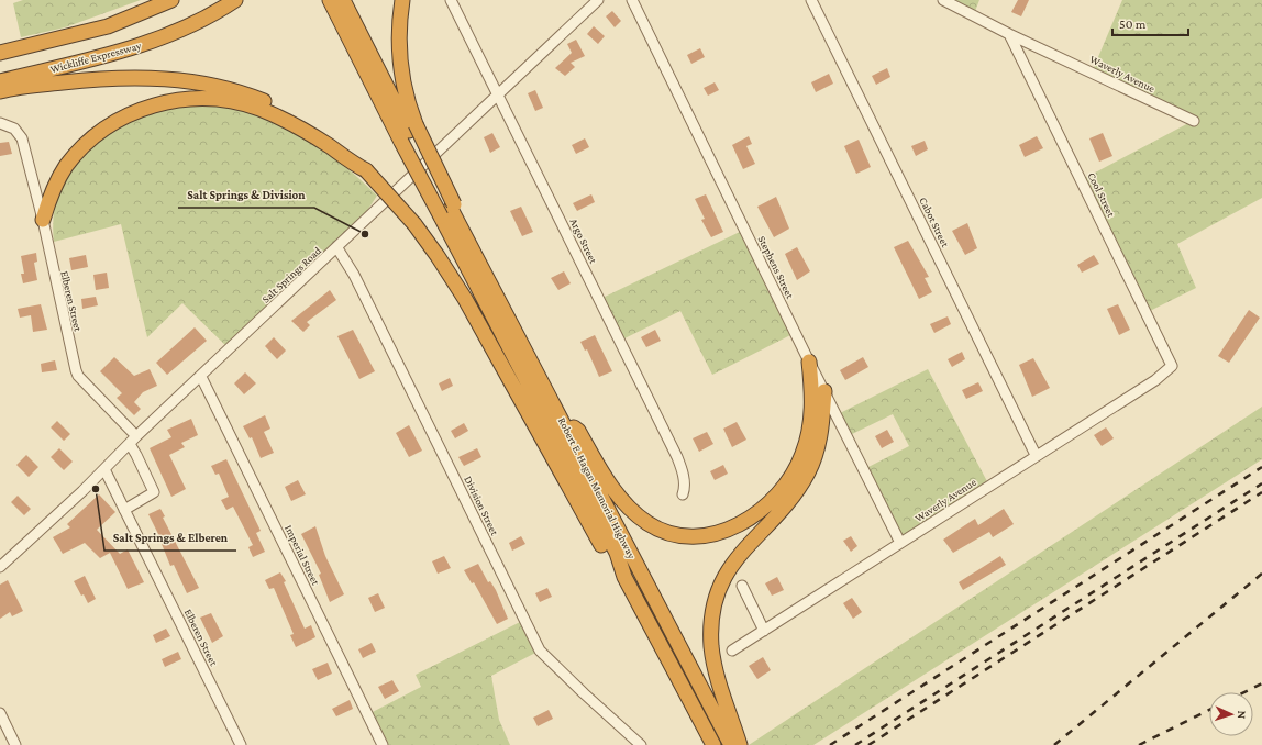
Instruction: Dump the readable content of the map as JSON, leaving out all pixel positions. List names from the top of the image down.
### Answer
{
  "streets": {
    "highway": ["Wickliffe Expressway", "Robert E. Hagan Memorial Highway"],
    "street": [
      "Waverly Avenue",
      "Cool Street",
      "Cabot Street",
      "Argo Street",
      "Stephens Street",
      "Salt Springs Road",
      "Elberen Street",
      "Division Street",
      "Imperial Street"
    ]
  },
  "crossings": [
    ["Waverly Avenue", "Cool Street"],
    ["Waverly Avenue", "Cabot Street"],
    ["Waverly Avenue", "Stephens Street"],
    ["Argo Street", "Salt Springs Road"],
    ["Salt Springs Road", "Elberen Street"],
    ["Salt Springs Road", "Division Street"],
    ["Salt Springs Road", "Imperial Street"]
  ],
  "places": ["Salt Springs & Division", "Salt Springs & Elberen"],
  "scale_bar": "50 m",
  "north": "right"
}
